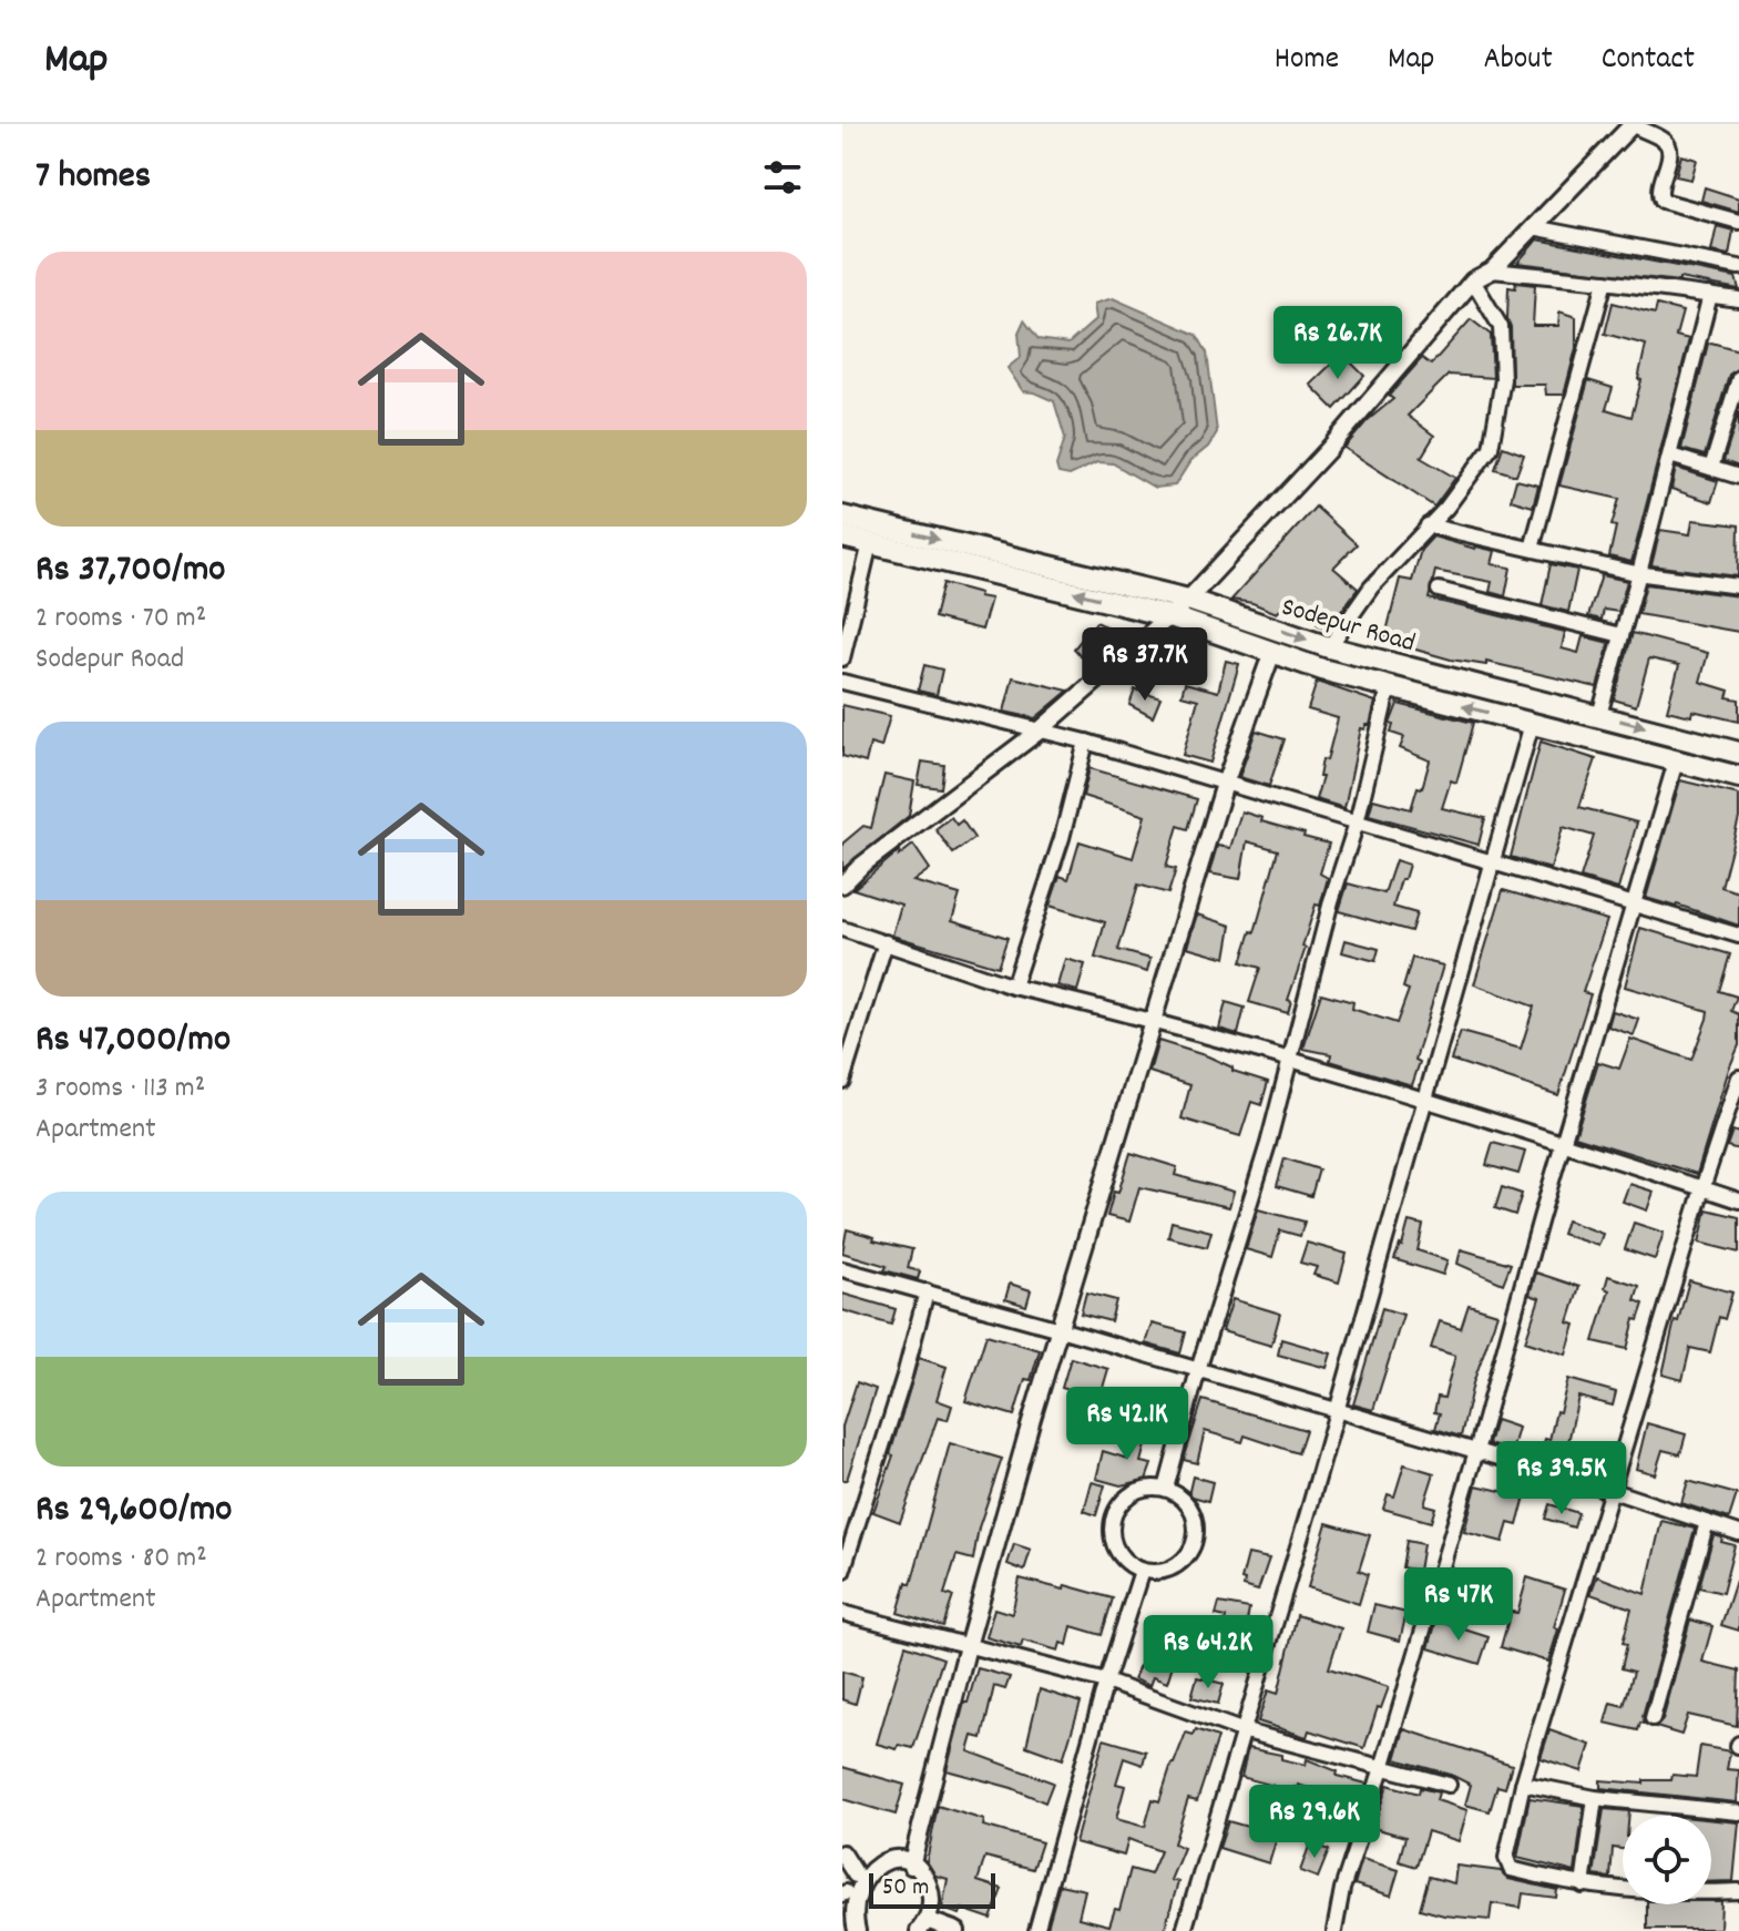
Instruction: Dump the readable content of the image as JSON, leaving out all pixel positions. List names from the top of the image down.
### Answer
{
  "streets": {
    "main road": ["Sodepur Road"]
  },
  "scale_bar": "50 m",
  "page": {
    "header": "Map",
    "nav": [
      "Home",
      "Map",
      "About",
      "Contact"
    ],
    "heading": "7 homes",
    "list": [
      {
        "name": "Rs 37,700/mo",
        "note": "2 rooms · 70 m² · Sodepur Road"
      },
      {
        "name": "Rs 47,000/mo",
        "note": "3 rooms · 113 m² · Apartment"
      },
      {
        "name": "Rs 29,600/mo",
        "note": "2 rooms · 80 m² · Apartment"
      }
    ],
    "price": [
      "Rs 26.7K",
      "Rs 37.7K",
      "Rs 42.1K",
      "Rs 39.5K",
      "Rs 47K",
      "Rs 64.2K",
      "Rs 29.6K"
    ],
    "scale": "50 m"
  }
}
